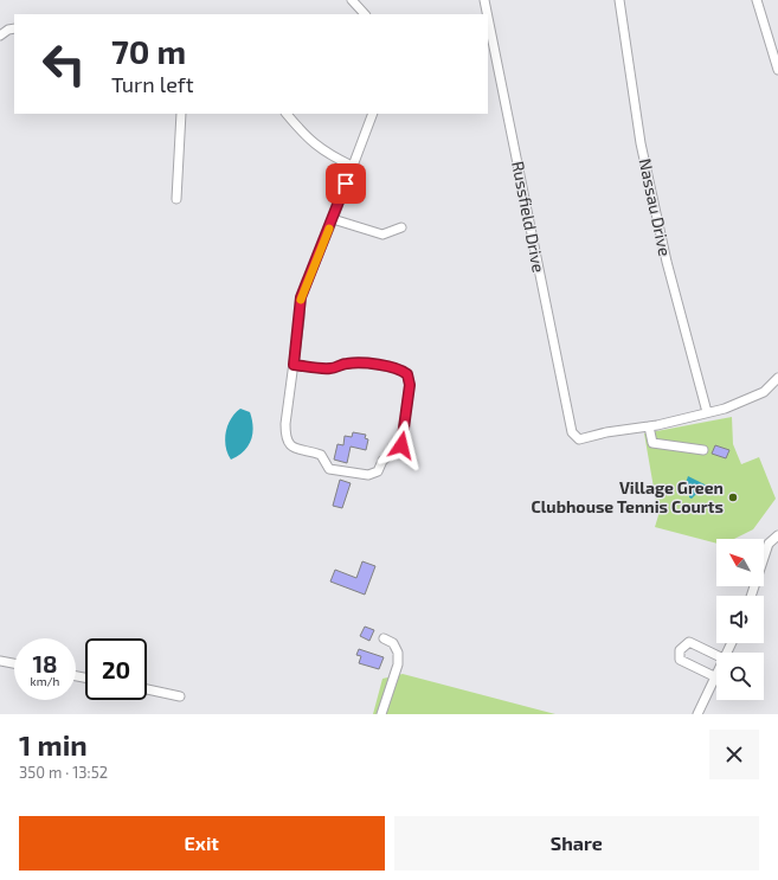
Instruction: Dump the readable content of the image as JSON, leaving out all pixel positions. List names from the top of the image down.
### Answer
{
  "streets": {
    "street": ["Nassau Drive", "Russfield Drive"]
  },
  "places": ["Village Green Clubhouse Tennis Courts"],
  "north": "top left",
  "page": {
    "turn": ["70 m", "Turn left"],
    "speed": "18 km/h",
    "limit": "20",
    "heading": ["1 min", "350 m · 13:52"],
    "buttons": ["Exit", "Share"]
  }
}
